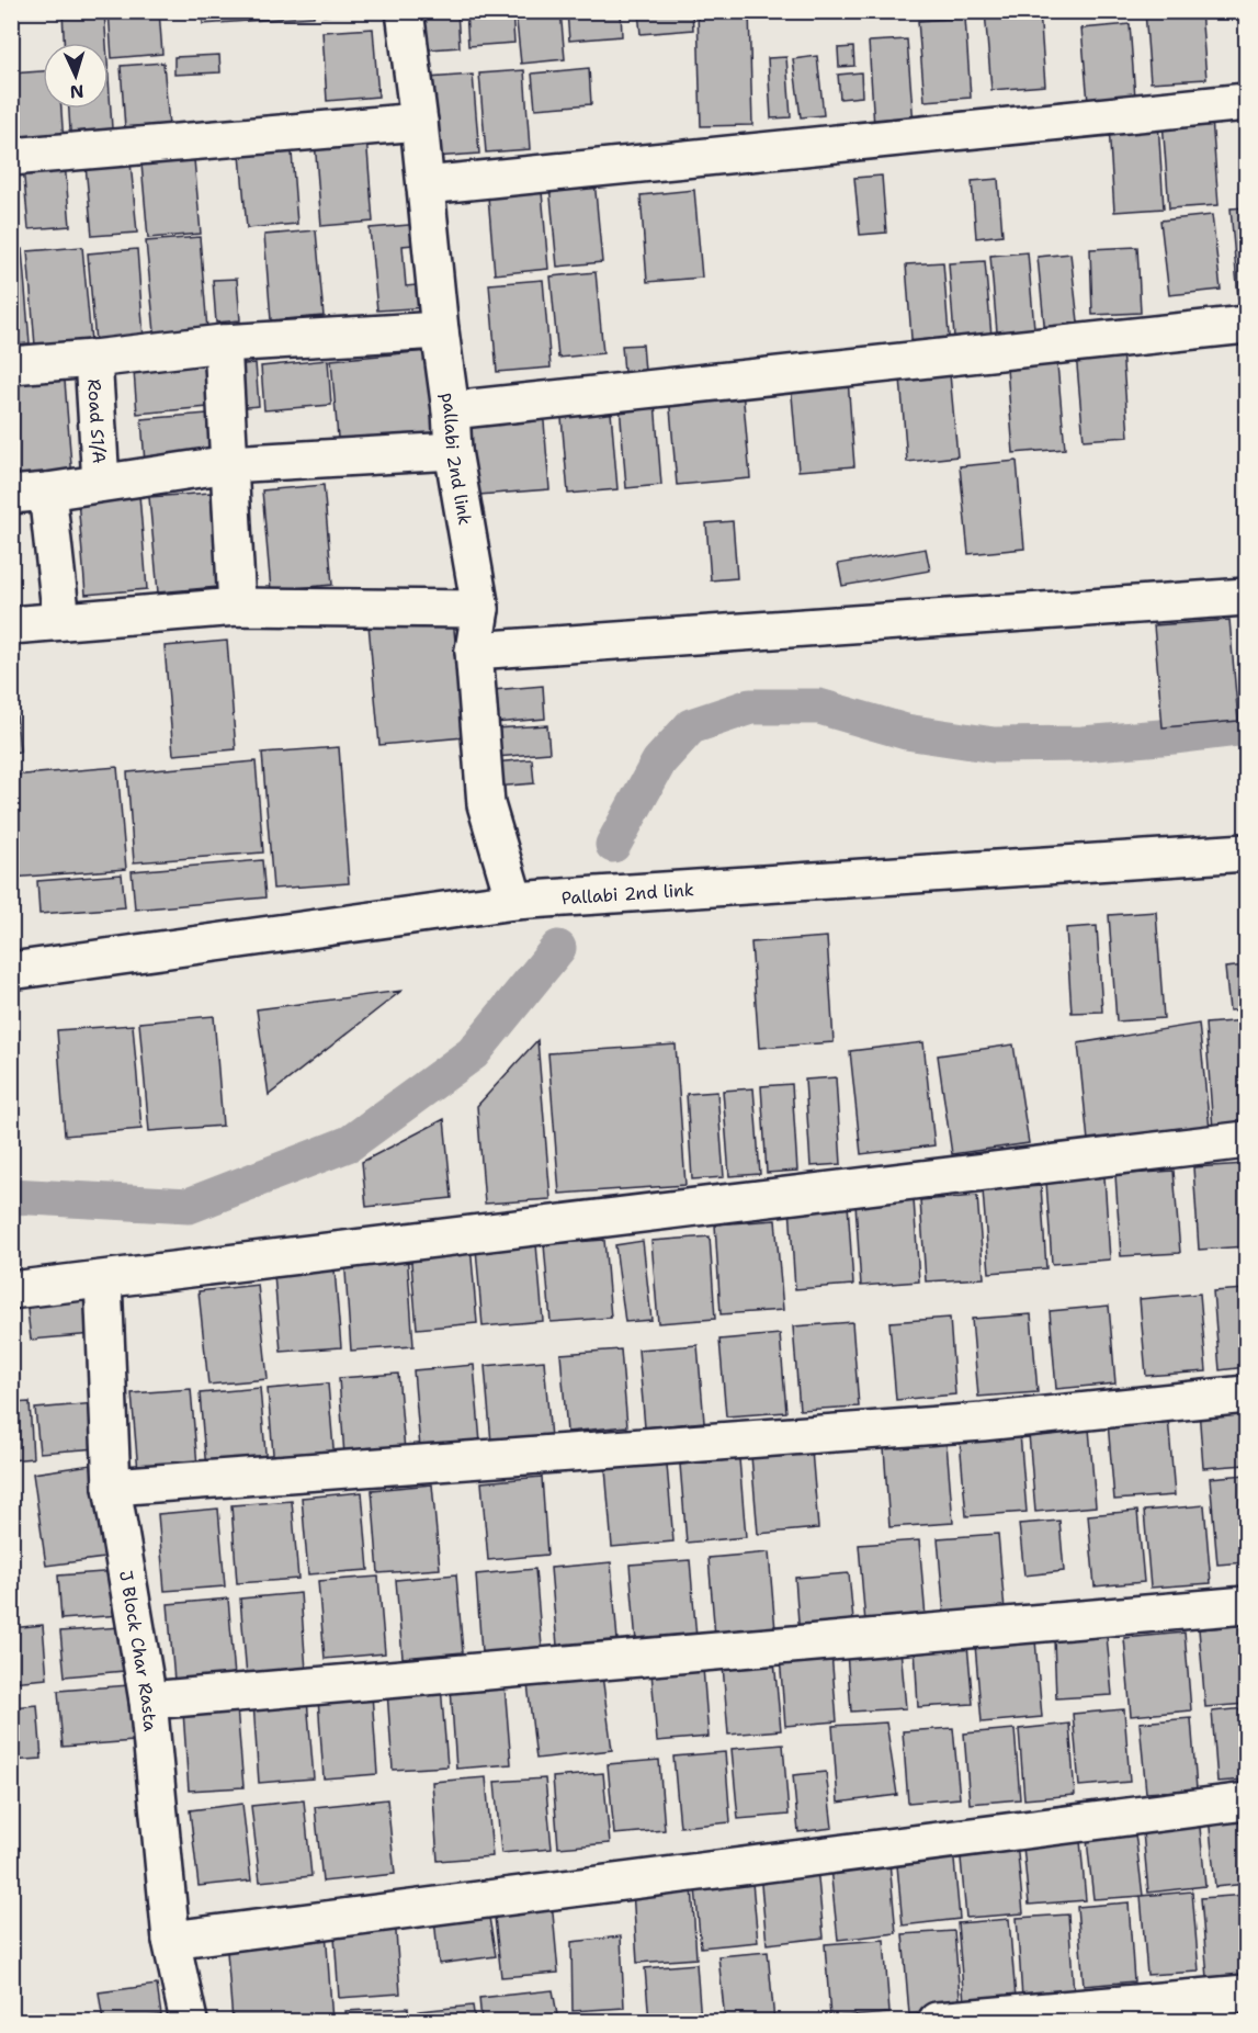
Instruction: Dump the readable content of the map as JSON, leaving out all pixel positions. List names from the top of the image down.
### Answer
{
  "streets": {
    "street": [
      "Road S1/A",
      "pallabi 2nd link",
      "Pallabi 2nd link",
      "J Block Char Rasta"
    ]
  },
  "crossings": [
    ["pallabi 2nd link", "Pallabi 2nd link"]
  ],
  "north": "bottom"
}
